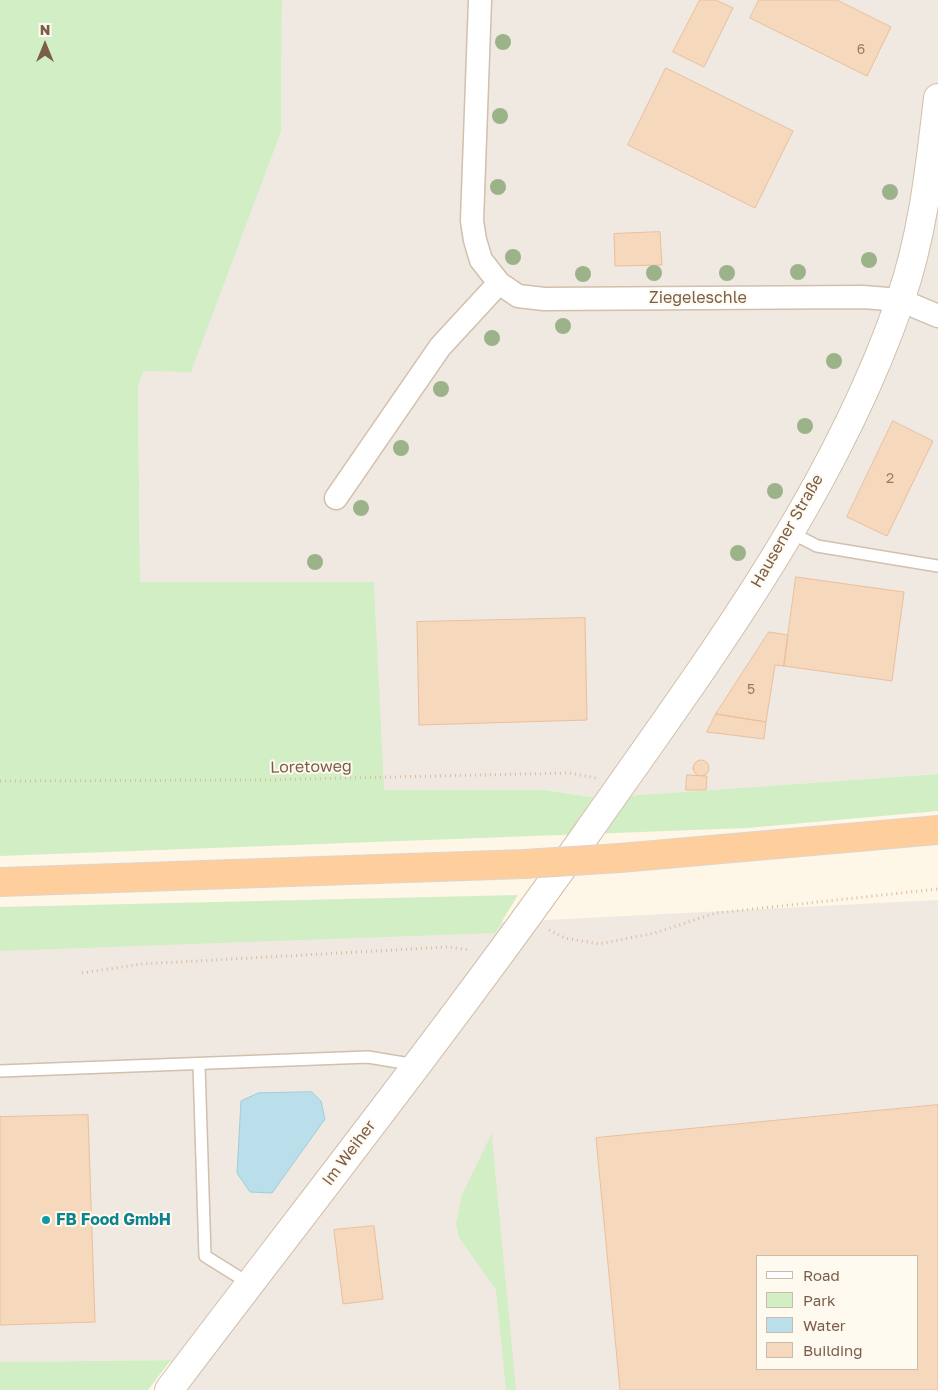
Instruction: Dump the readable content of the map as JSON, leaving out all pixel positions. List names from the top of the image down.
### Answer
{
  "streets": {
    "street": ["Ziegeleschle", "Hausener Straße", "Im Weiher"],
    "path": ["Loretoweg"]
  },
  "crossings": [
    ["Ziegeleschle", "Hausener Straße"],
    ["Hausener Straße", "Loretoweg"],
    ["Hausener Straße", "Im Weiher"]
  ],
  "places": ["FB Food GmbH"],
  "house_numbers": ["6", "2", "5"],
  "legend": [
    "Road",
    "Park",
    "Water",
    "Building"
  ],
  "north": "top"
}
